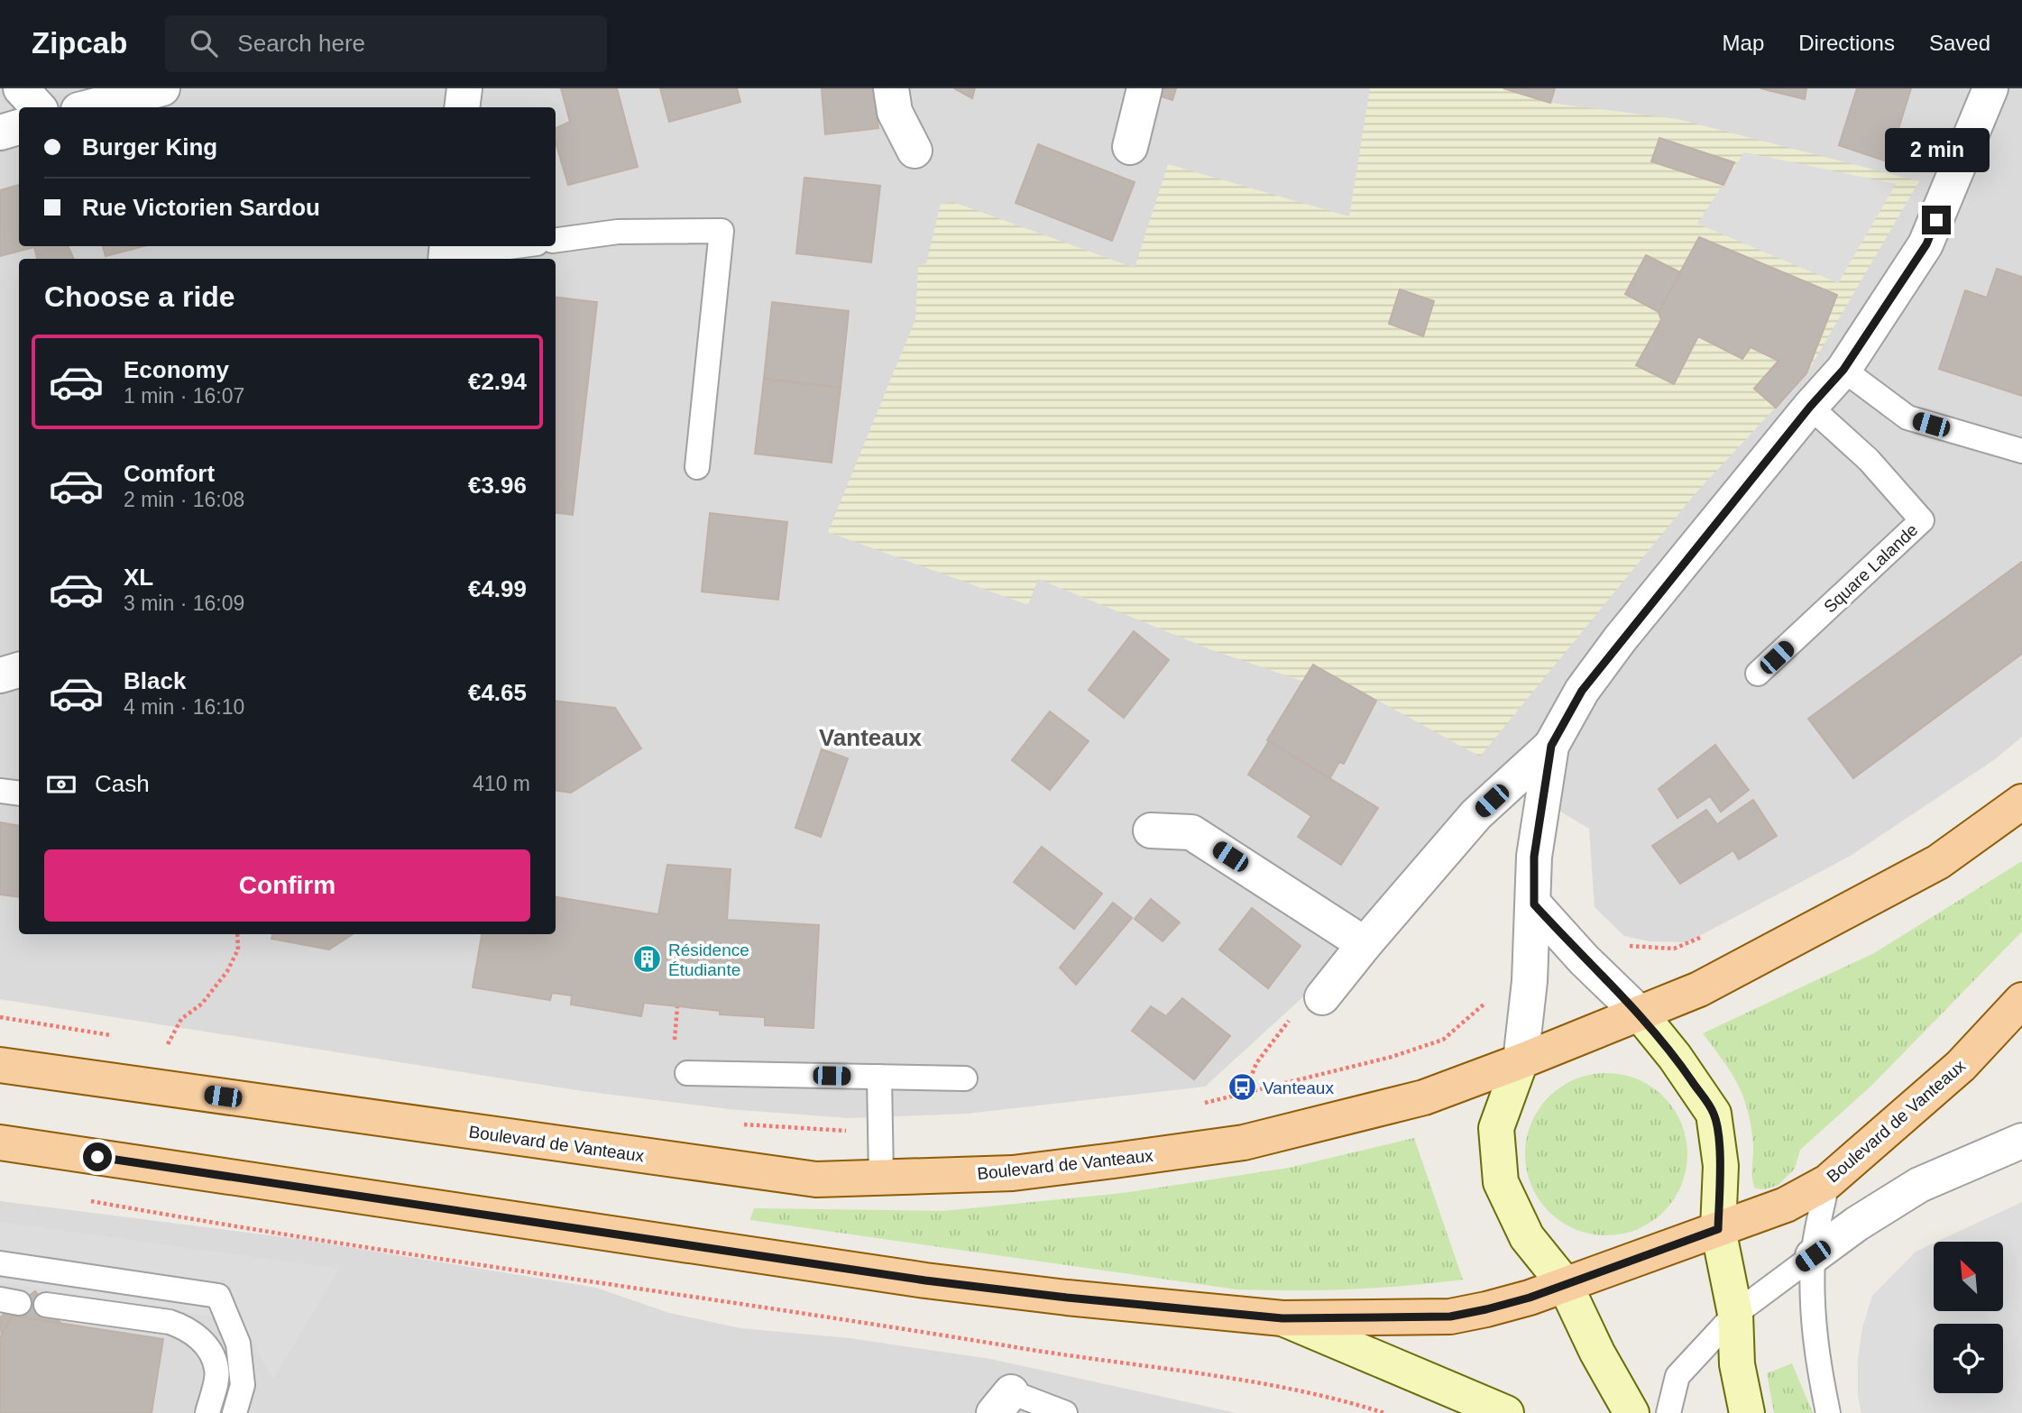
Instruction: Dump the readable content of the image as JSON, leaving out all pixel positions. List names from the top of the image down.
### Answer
{
  "streets": {
    "main road": ["Boulevard de Vanteaux"],
    "lane": ["Square Lalande"]
  },
  "districts": ["Vanteaux"],
  "places": {
    "building": ["Résidence Étudiante"],
    "bus stop": ["Vanteaux"]
  },
  "north": "top left",
  "page": {
    "header": "Zipcab",
    "search": "Search here",
    "nav": ["Map", "Directions", "Saved"],
    "banner": ["Burger King", "Rue Victorien Sardou"],
    "bubble": "2 min",
    "heading": "Choose a ride",
    "list": [
      {
        "name": "Economy",
        "note": "1 min · 16:07",
        "value": "€2.94"
      },
      {
        "name": "Comfort",
        "note": "2 min · 16:08",
        "value": "€3.96"
      },
      {
        "name": "XL",
        "note": "3 min · 16:09",
        "value": "€4.99"
      },
      {
        "name": "Black",
        "note": "4 min · 16:10",
        "value": "€4.65"
      }
    ],
    "pay": ["Cash", "410 m"],
    "buttons": "Confirm"
  }
}
